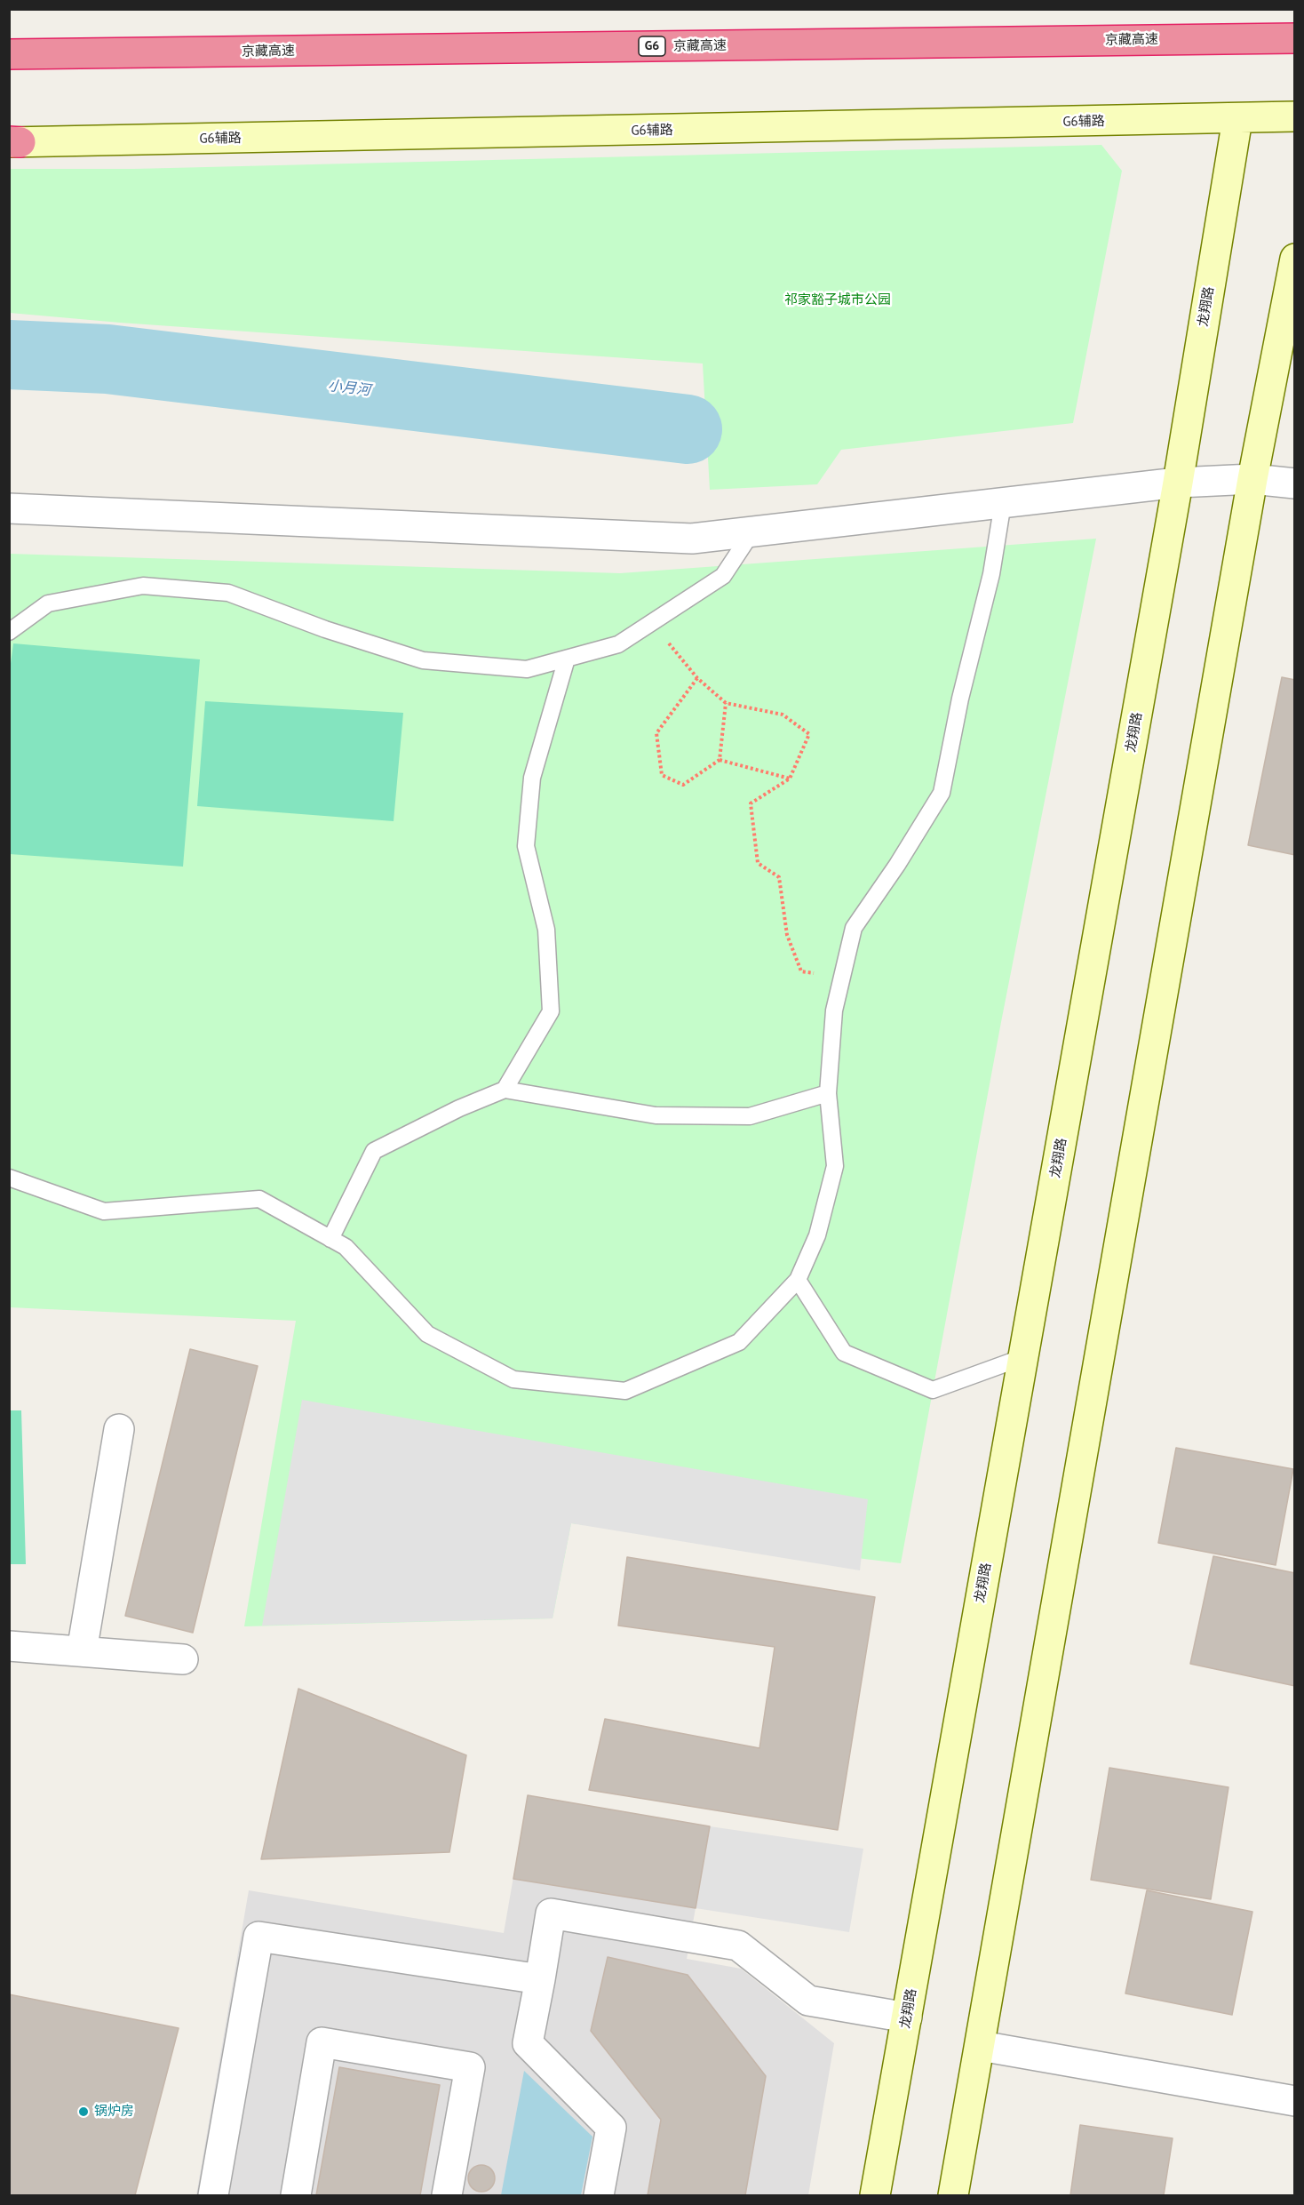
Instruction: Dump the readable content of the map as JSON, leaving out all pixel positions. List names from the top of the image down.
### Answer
{
  "streets": {
    "highway": ["京藏高速", "G6"],
    "street": ["G6辅路", "龙翔路"]
  },
  "crossings": [
    ["G6辅路", "龙翔路"]
  ],
  "water": ["小月河"],
  "parks": ["祁家豁子城市公园"],
  "places": ["锅炉房"]
}
